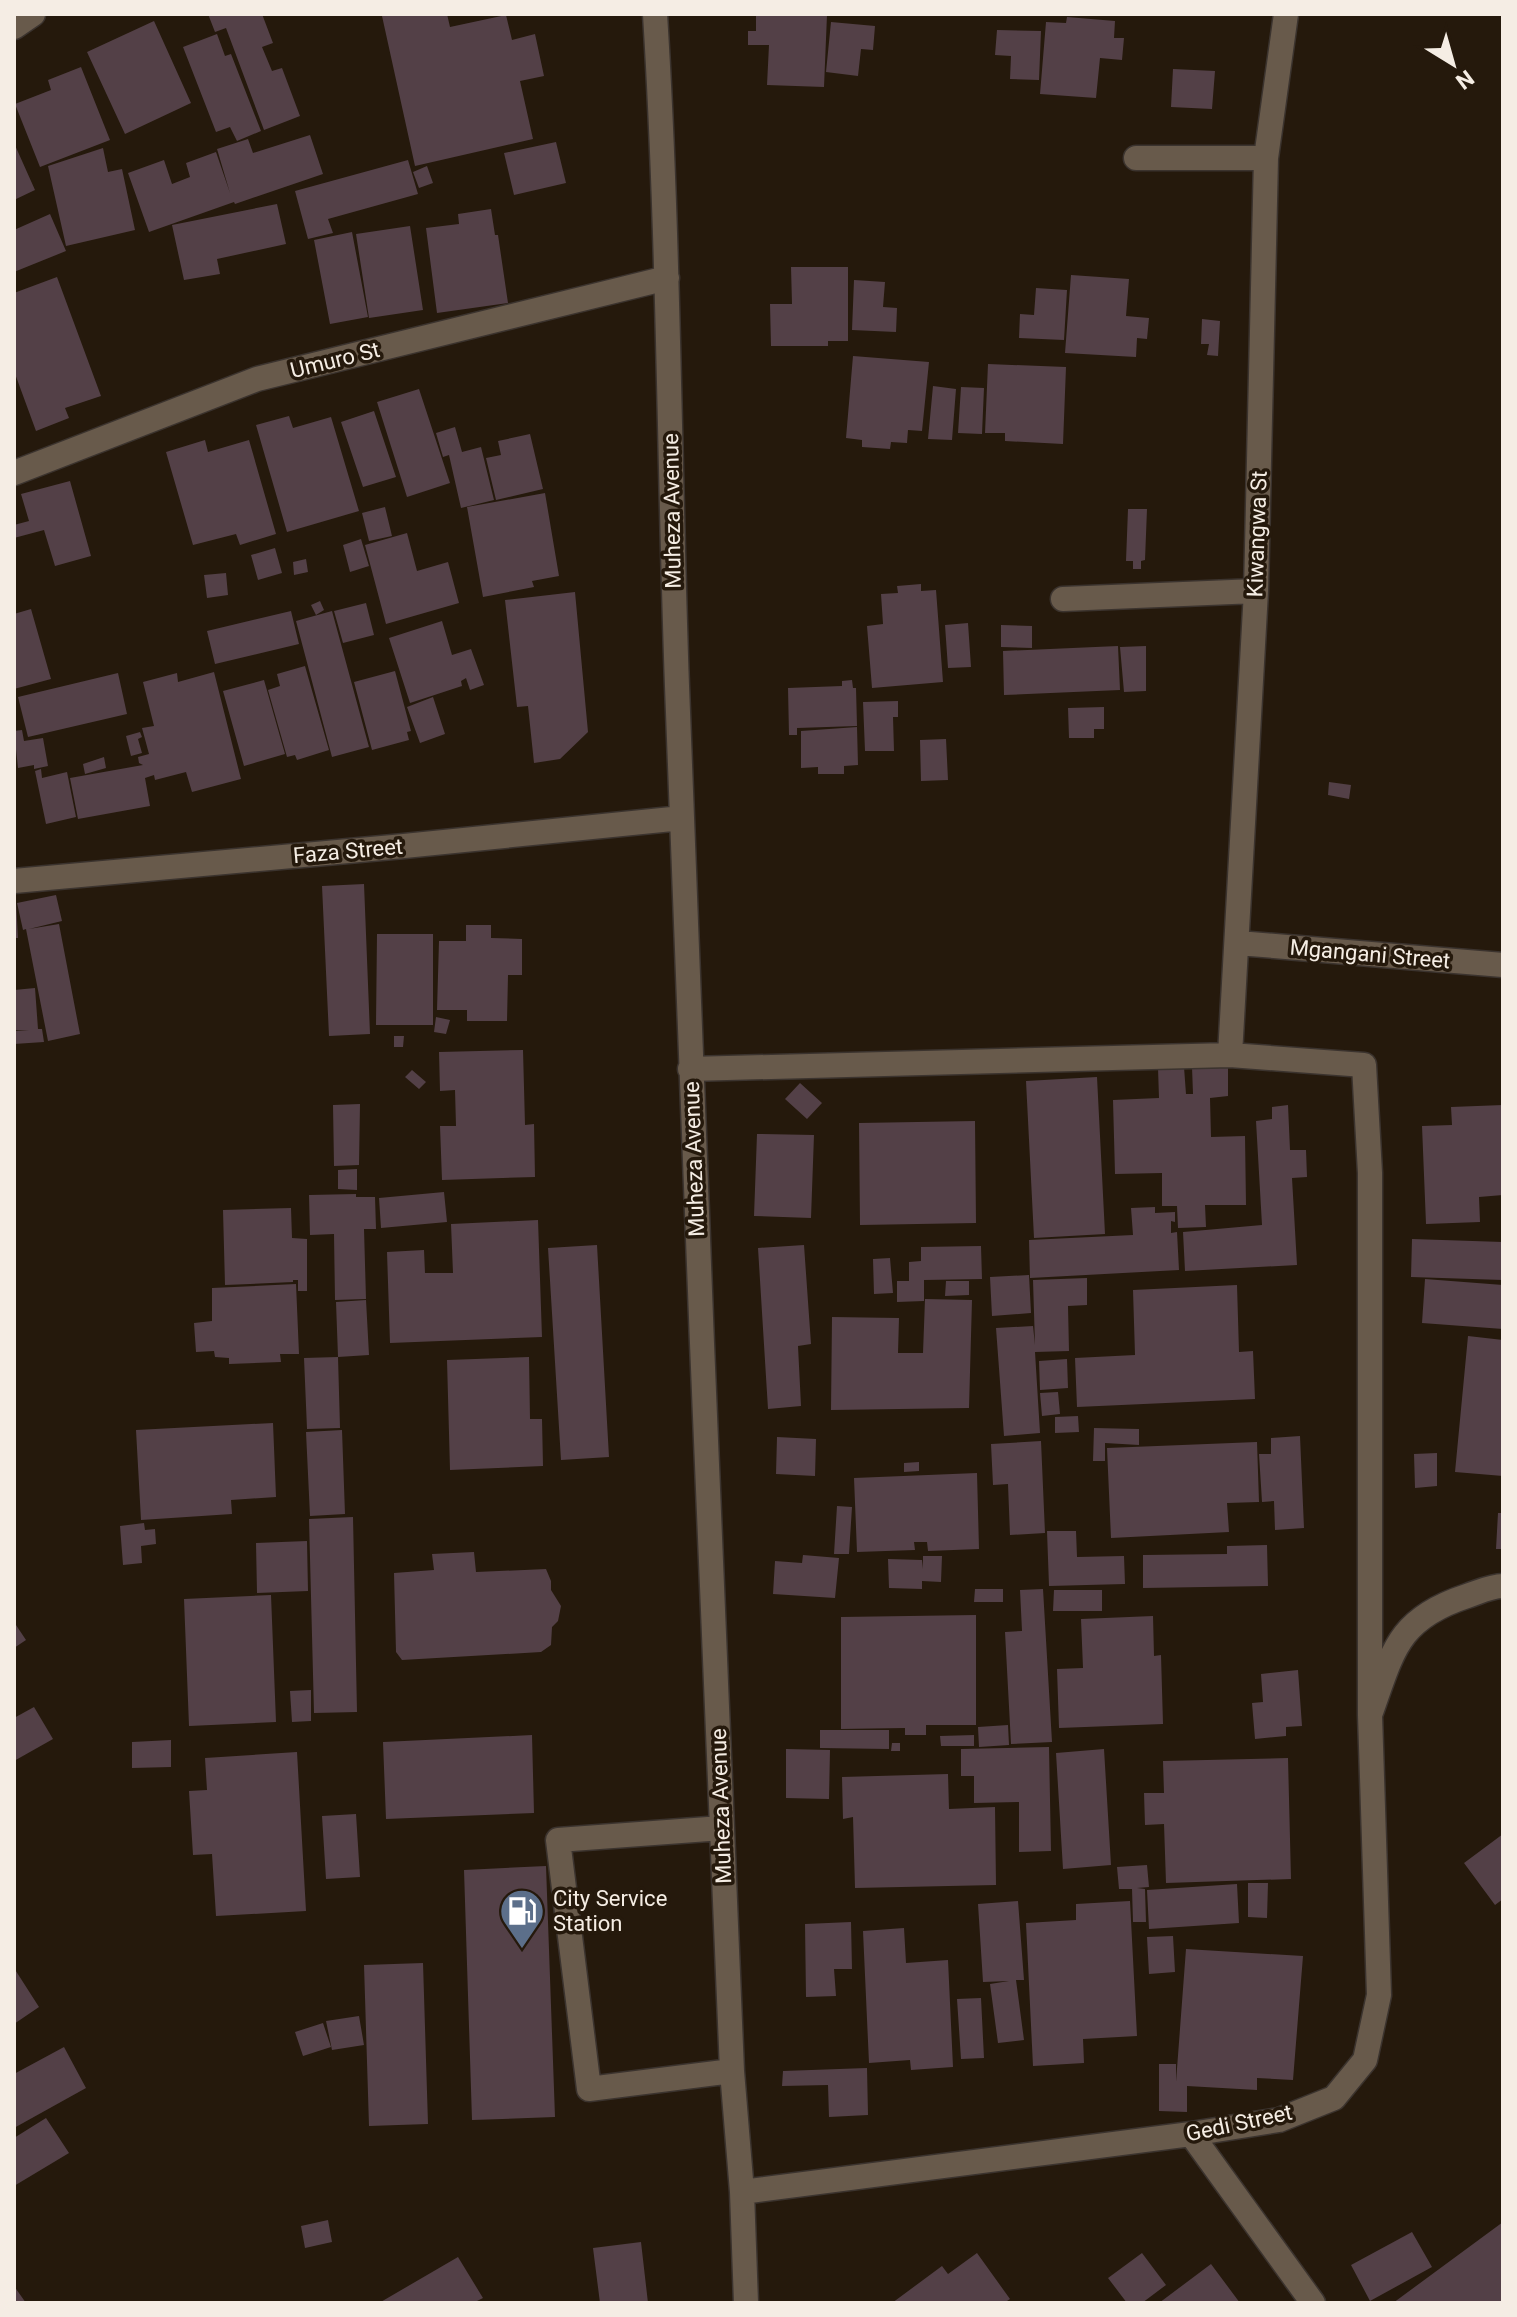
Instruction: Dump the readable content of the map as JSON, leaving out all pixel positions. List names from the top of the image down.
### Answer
{
  "streets": {
    "street": [
      "Umuro St",
      "Muheza Avenue",
      "Kiwangwa St",
      "Faza Street",
      "Mgangani Street",
      "Gedi Street"
    ]
  },
  "crossings": [
    ["Umuro St", "Muheza Avenue"],
    ["Muheza Avenue", "Faza Street"],
    ["Muheza Avenue", "Gedi Street"],
    ["Kiwangwa St", "Mgangani Street"]
  ],
  "places": {
    "fuel station": ["City Service Station"]
  },
  "north": "bottom right"
}
